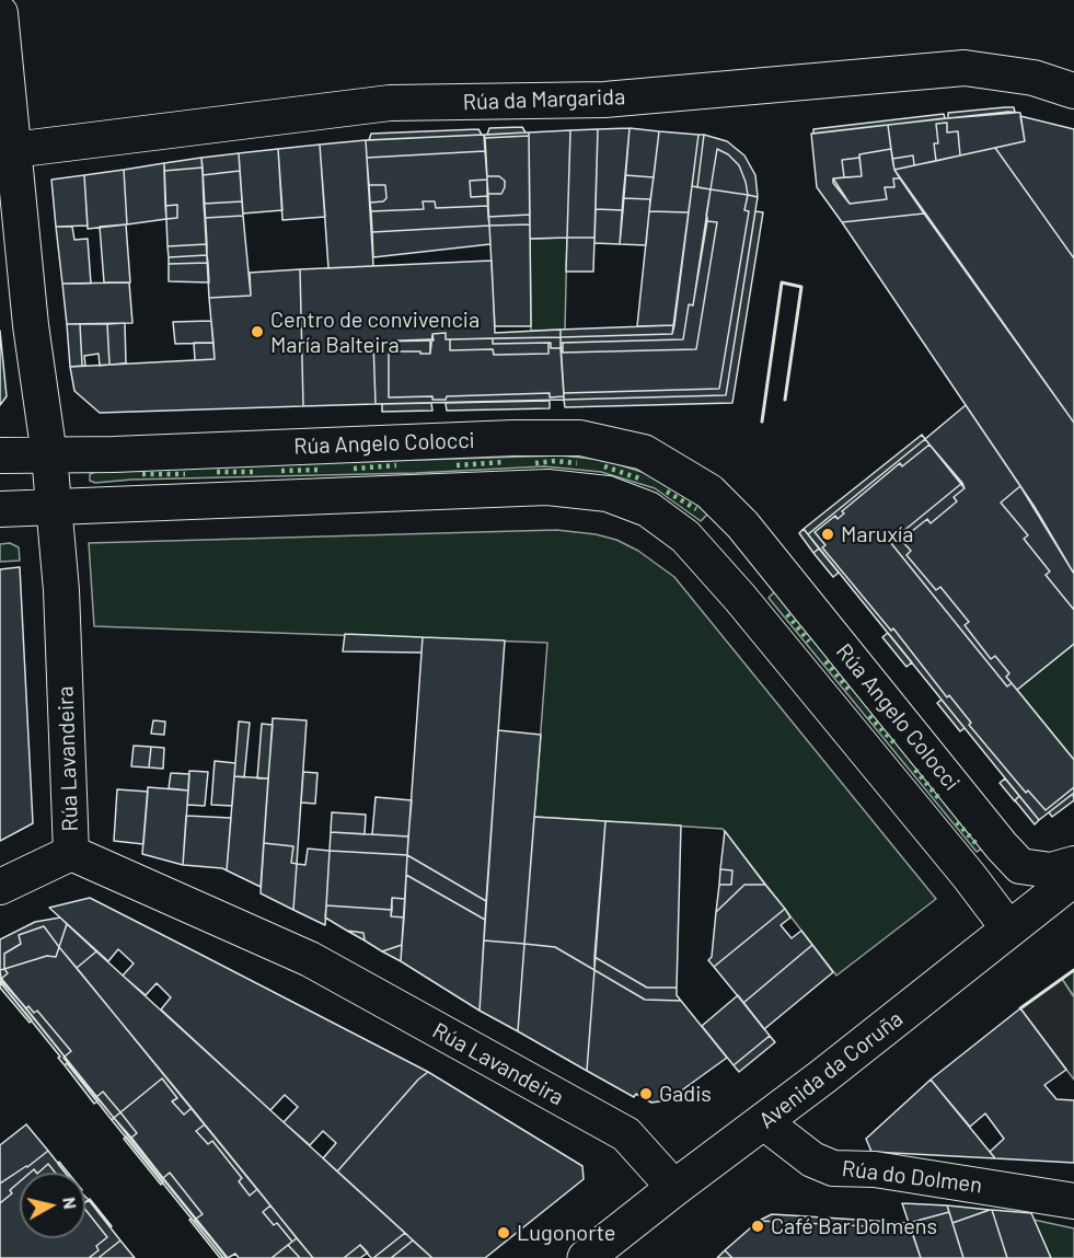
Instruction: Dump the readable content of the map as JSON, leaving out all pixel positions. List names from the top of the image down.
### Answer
{
  "streets": {
    "street": [
      "Rúa da Margarida",
      "Rúa Angelo Colocci",
      "Rúa Lavandeira",
      "Avenida da Coruña",
      "Rúa do Dolmen"
    ]
  },
  "crossings": [
    ["Rúa da Margarida", "Rúa Lavandeira"],
    ["Rúa Angelo Colocci", "Rúa Lavandeira"],
    ["Rúa Angelo Colocci", "Avenida da Coruña"],
    ["Rúa Lavandeira", "Avenida da Coruña"],
    ["Avenida da Coruña", "Rúa do Dolmen"]
  ],
  "places": [
    "Centro de convivencia María Balteira",
    "Maruxía",
    "Gadis",
    "Café Bar Dolmens",
    "Lugonorte"
  ],
  "north": "right"
}
